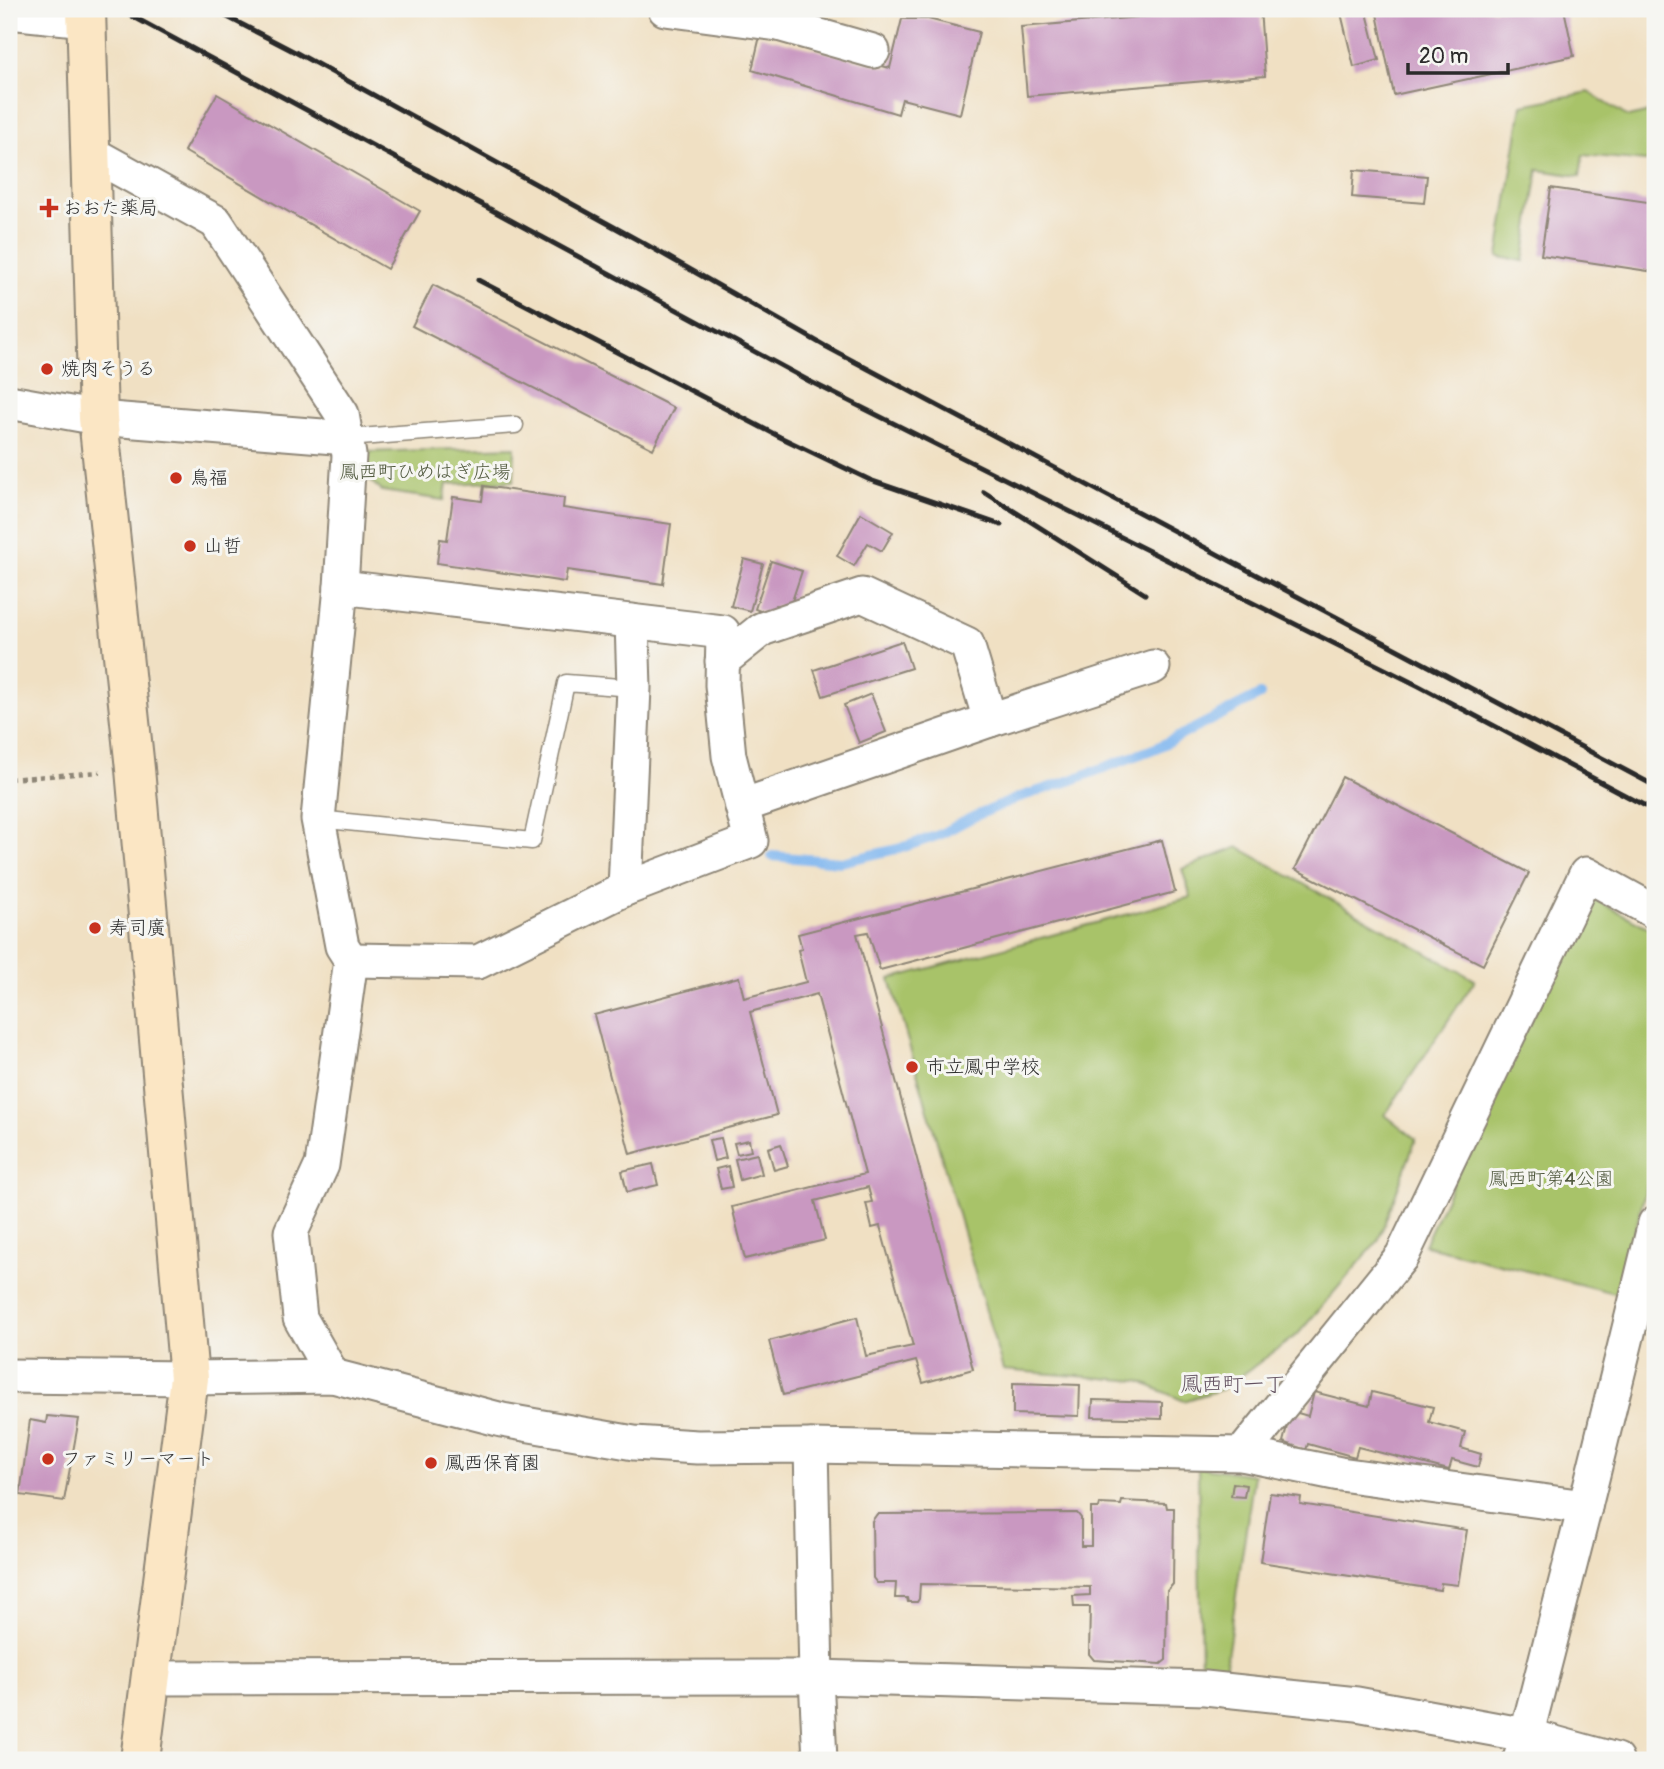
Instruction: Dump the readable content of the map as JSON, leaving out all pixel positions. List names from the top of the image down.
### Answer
{
  "districts": ["鳳西町一丁"],
  "parks": ["鳳西町ひめはぎ広場", "鳳西町第4公園"],
  "places": {
    "health": ["おおた薬局"],
    "other": [
      "焼肉そうる",
      "鳥福",
      "山哲",
      "寿司廣",
      "市立鳳中学校",
      "ファミリーマート",
      "鳳西保育園"
    ]
  },
  "scale_bar": "20 m"
}
